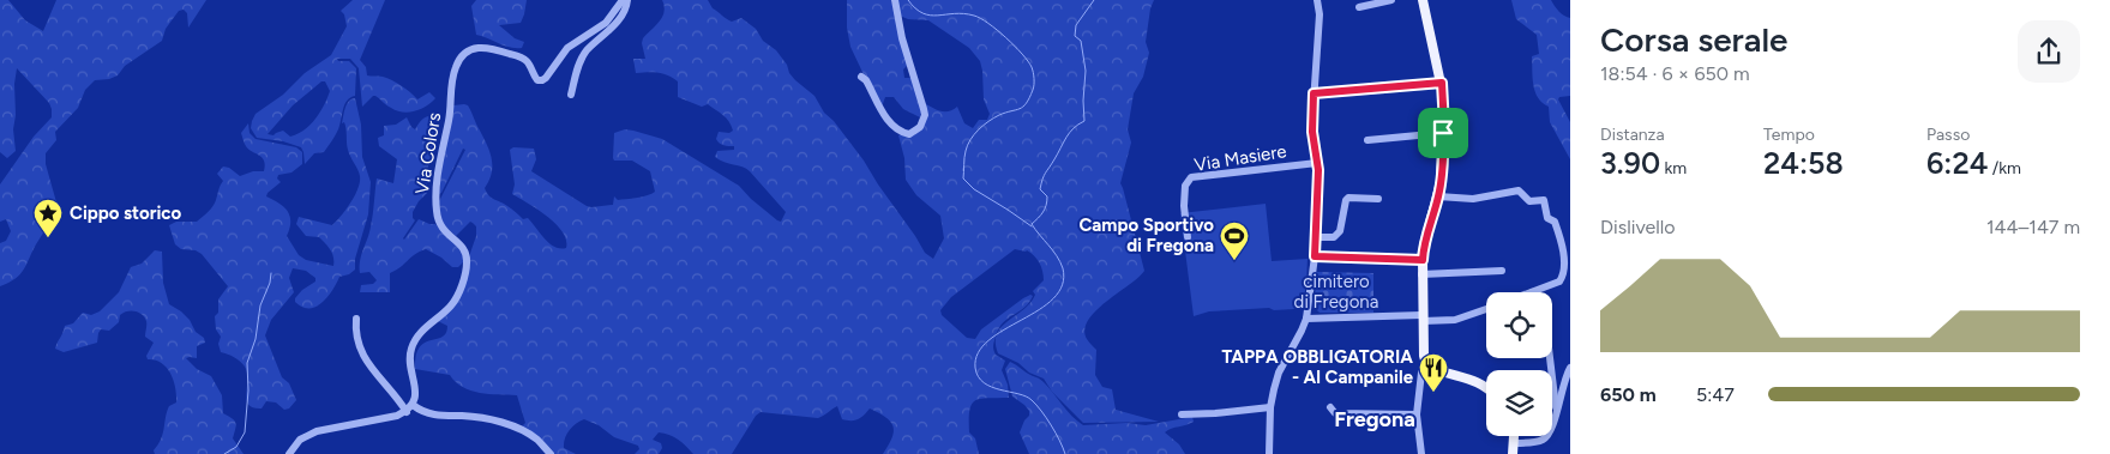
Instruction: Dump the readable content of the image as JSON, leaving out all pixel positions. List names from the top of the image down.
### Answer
{
  "streets": {
    "street": ["Via Colors", "Via Masiere"]
  },
  "districts": ["Fregona"],
  "parks": ["cimitero di Fregona"],
  "places": {
    "place": ["Cippo storico"],
    "sports": ["Campo Sportivo di Fregona"],
    "restaurant": ["TAPPA OBBLIGATORIA - Al Campanile"]
  },
  "page": {
    "heading": ["Corsa serale", "18:54 · 6 × 650 m"],
    "stats": [
      ["Distanza", "3.90 km"],
      ["Tempo", "24:58"],
      ["Passo", "6:24 /km"]
    ],
    "chart": ["Dislivello", "144–147 m"],
    "list": [
      {
        "name": "650 m",
        "note": "5:47"
      }
    ]
  }
}
